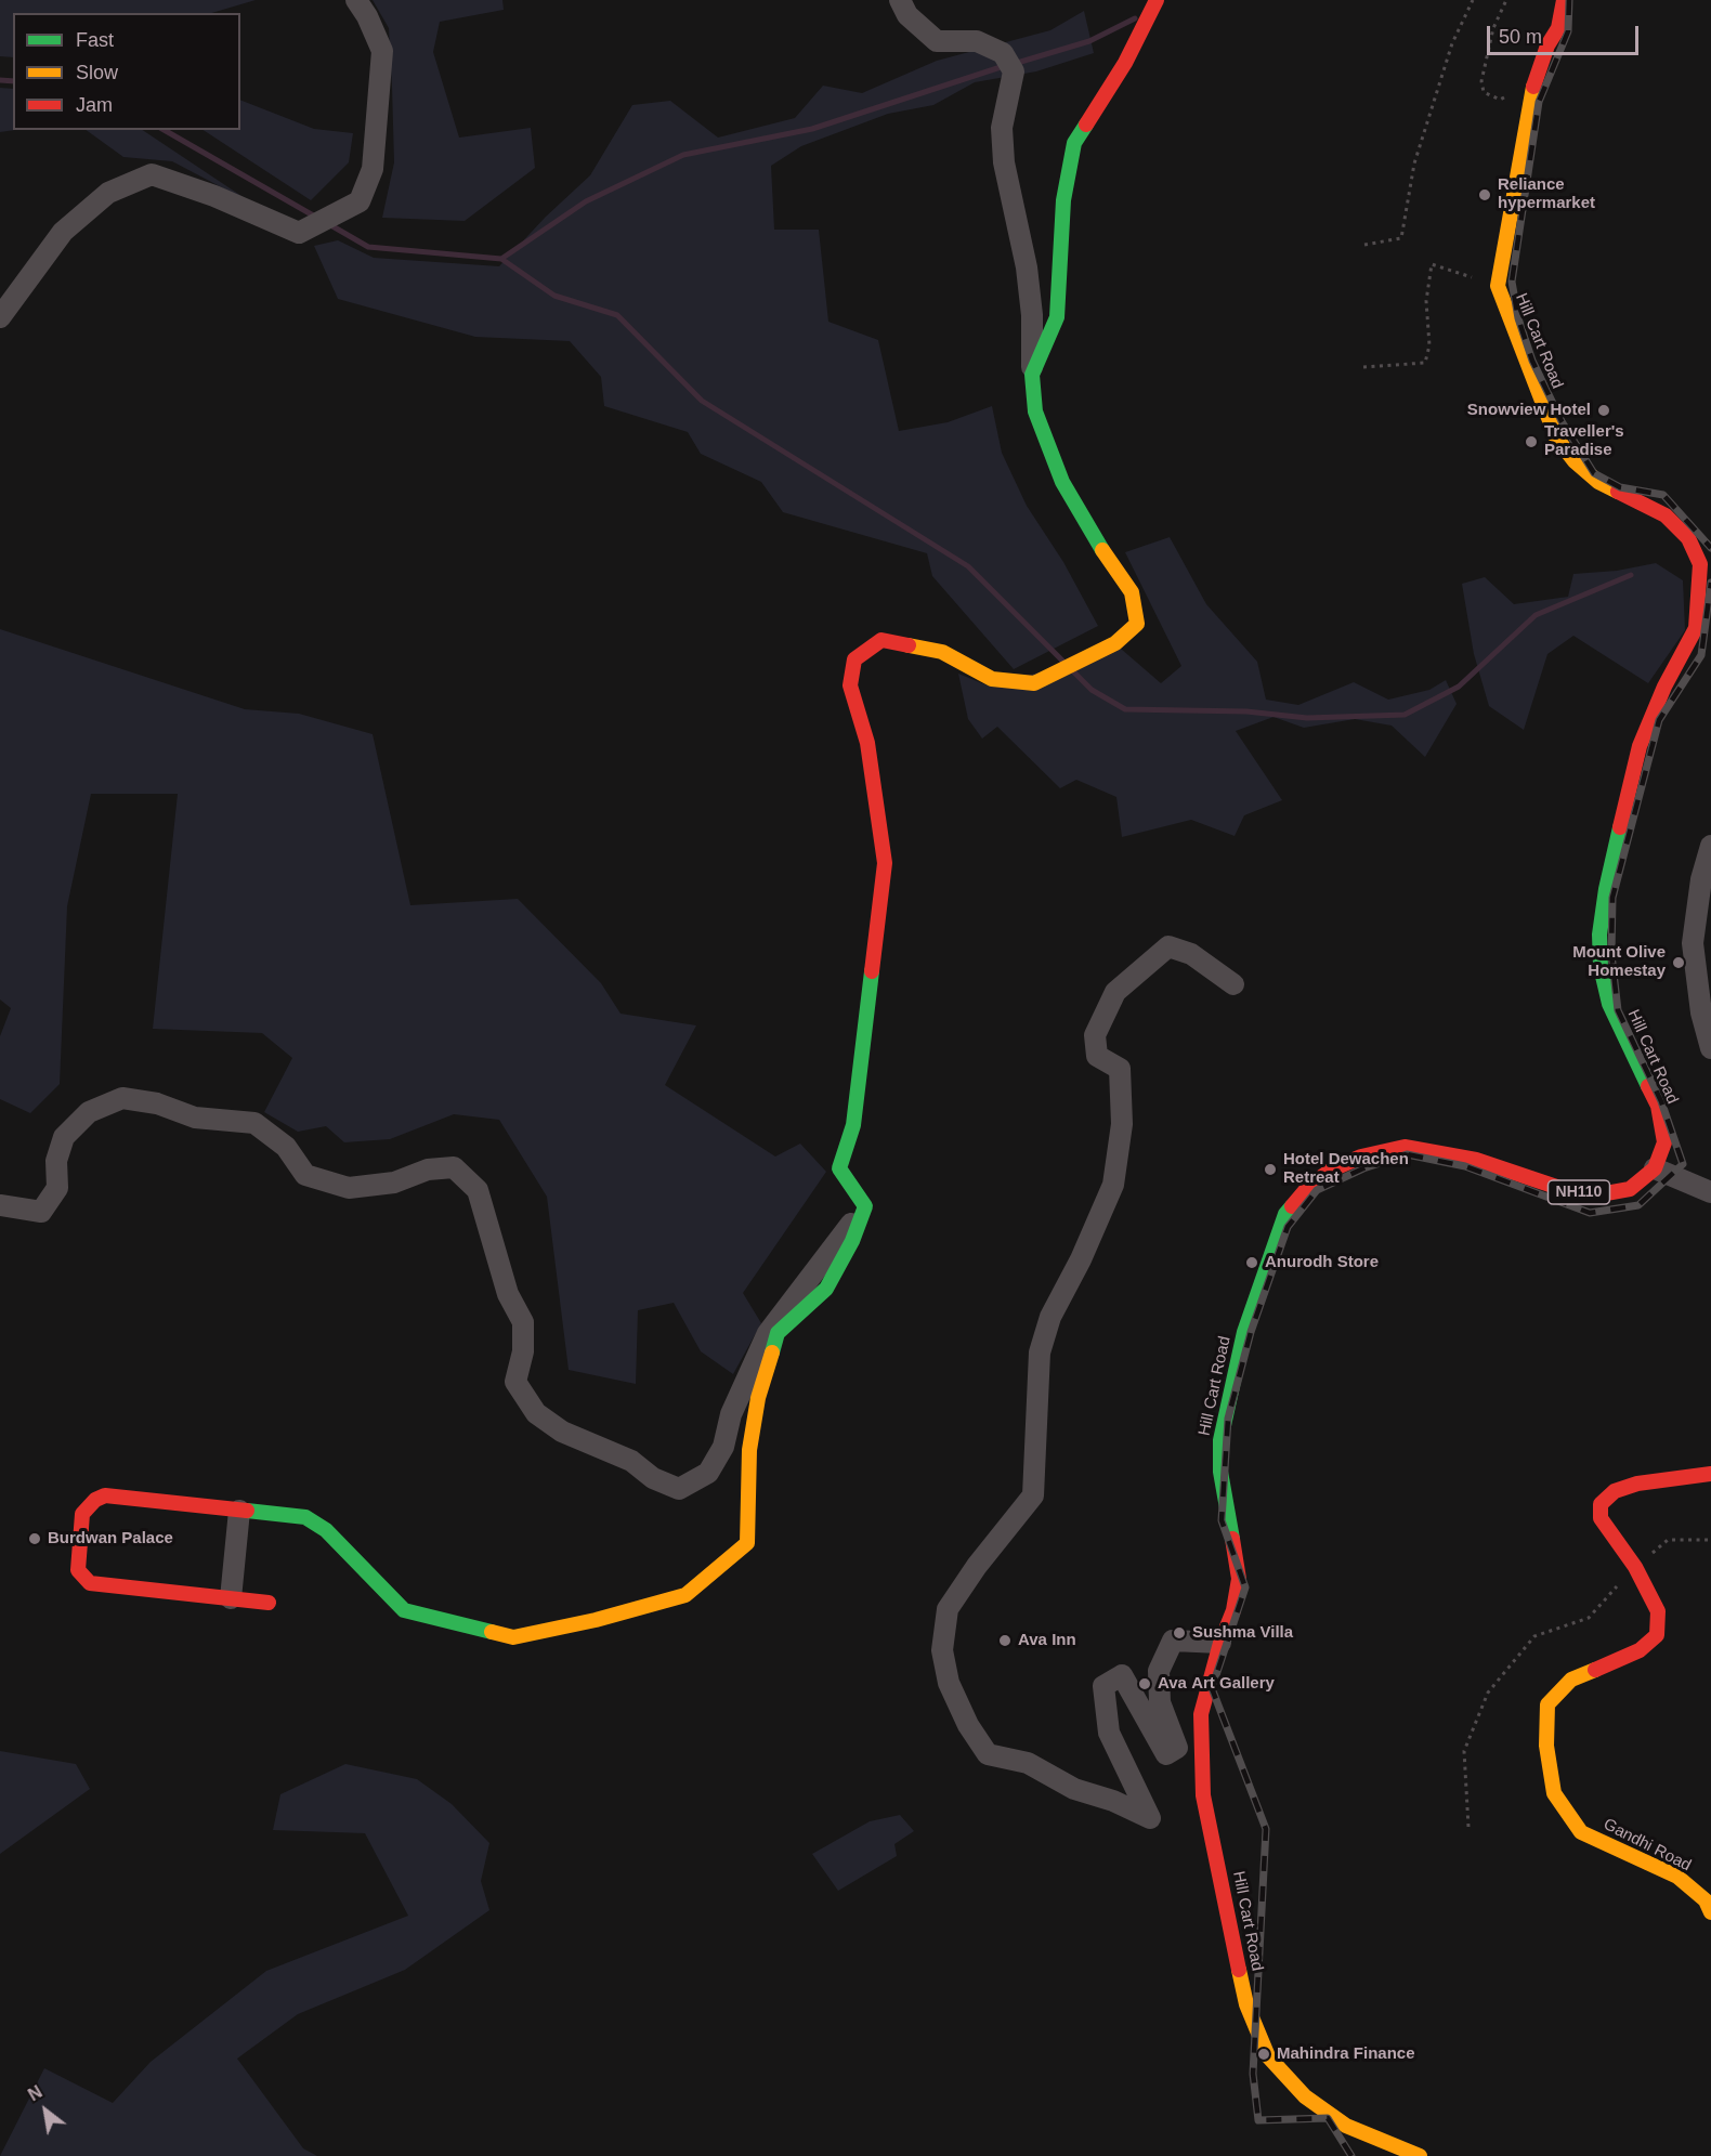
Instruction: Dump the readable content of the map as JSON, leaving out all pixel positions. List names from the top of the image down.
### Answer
{
  "streets": {
    "main road": ["Hill Cart Road", "NH110", "Gandhi Road"]
  },
  "places": [
    "Reliance hypermarket",
    "Snowview Hotel",
    "Traveller's Paradise",
    "Mount Olive Homestay",
    "Hotel Dewachen Retreat",
    "Anurodh Store",
    "Burdwan Palace",
    "Sushma Villa",
    "Ava Inn",
    "Ava Art Gallery",
    "Mahindra Finance"
  ],
  "legend": ["Fast", "Slow", "Jam"],
  "scale_bar": "50 m",
  "north": "top left"
}
